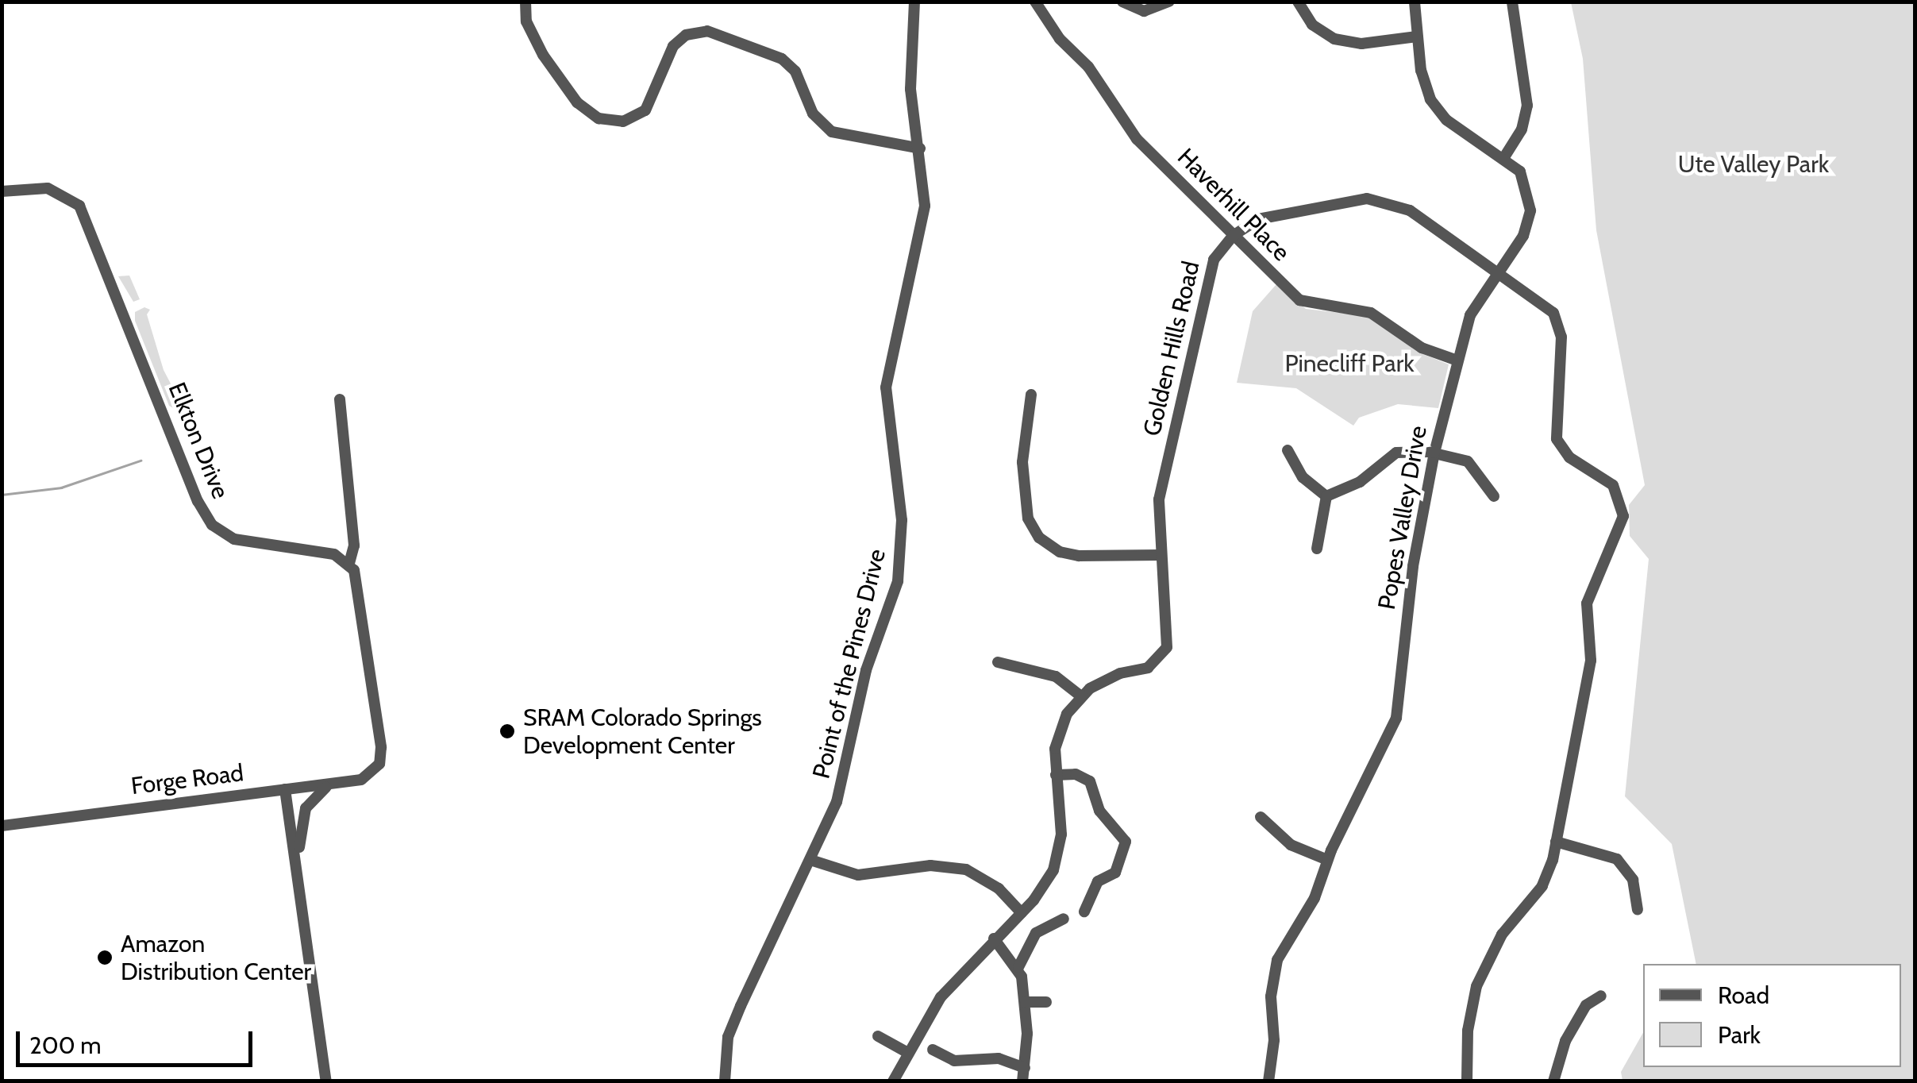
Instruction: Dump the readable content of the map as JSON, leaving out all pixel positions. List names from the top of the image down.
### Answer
{
  "streets": {
    "street": [
      "Haverhill Place",
      "Golden Hills Road",
      "Elkton Drive",
      "Popes Valley Drive",
      "Point of the Pines Drive",
      "Forge Road"
    ]
  },
  "crossings": [
    ["Haverhill Place", "Golden Hills Road"],
    ["Haverhill Place", "Popes Valley Drive"],
    ["Golden Hills Road", "Popes Valley Drive"],
    ["Elkton Drive", "Forge Road"]
  ],
  "parks": ["Ute Valley Park", "Pinecliff Park"],
  "places": ["SRAM Colorado Springs Development Center", "Amazon Distribution Center"],
  "legend": ["Road", "Park"],
  "scale_bar": "200 m"
}
